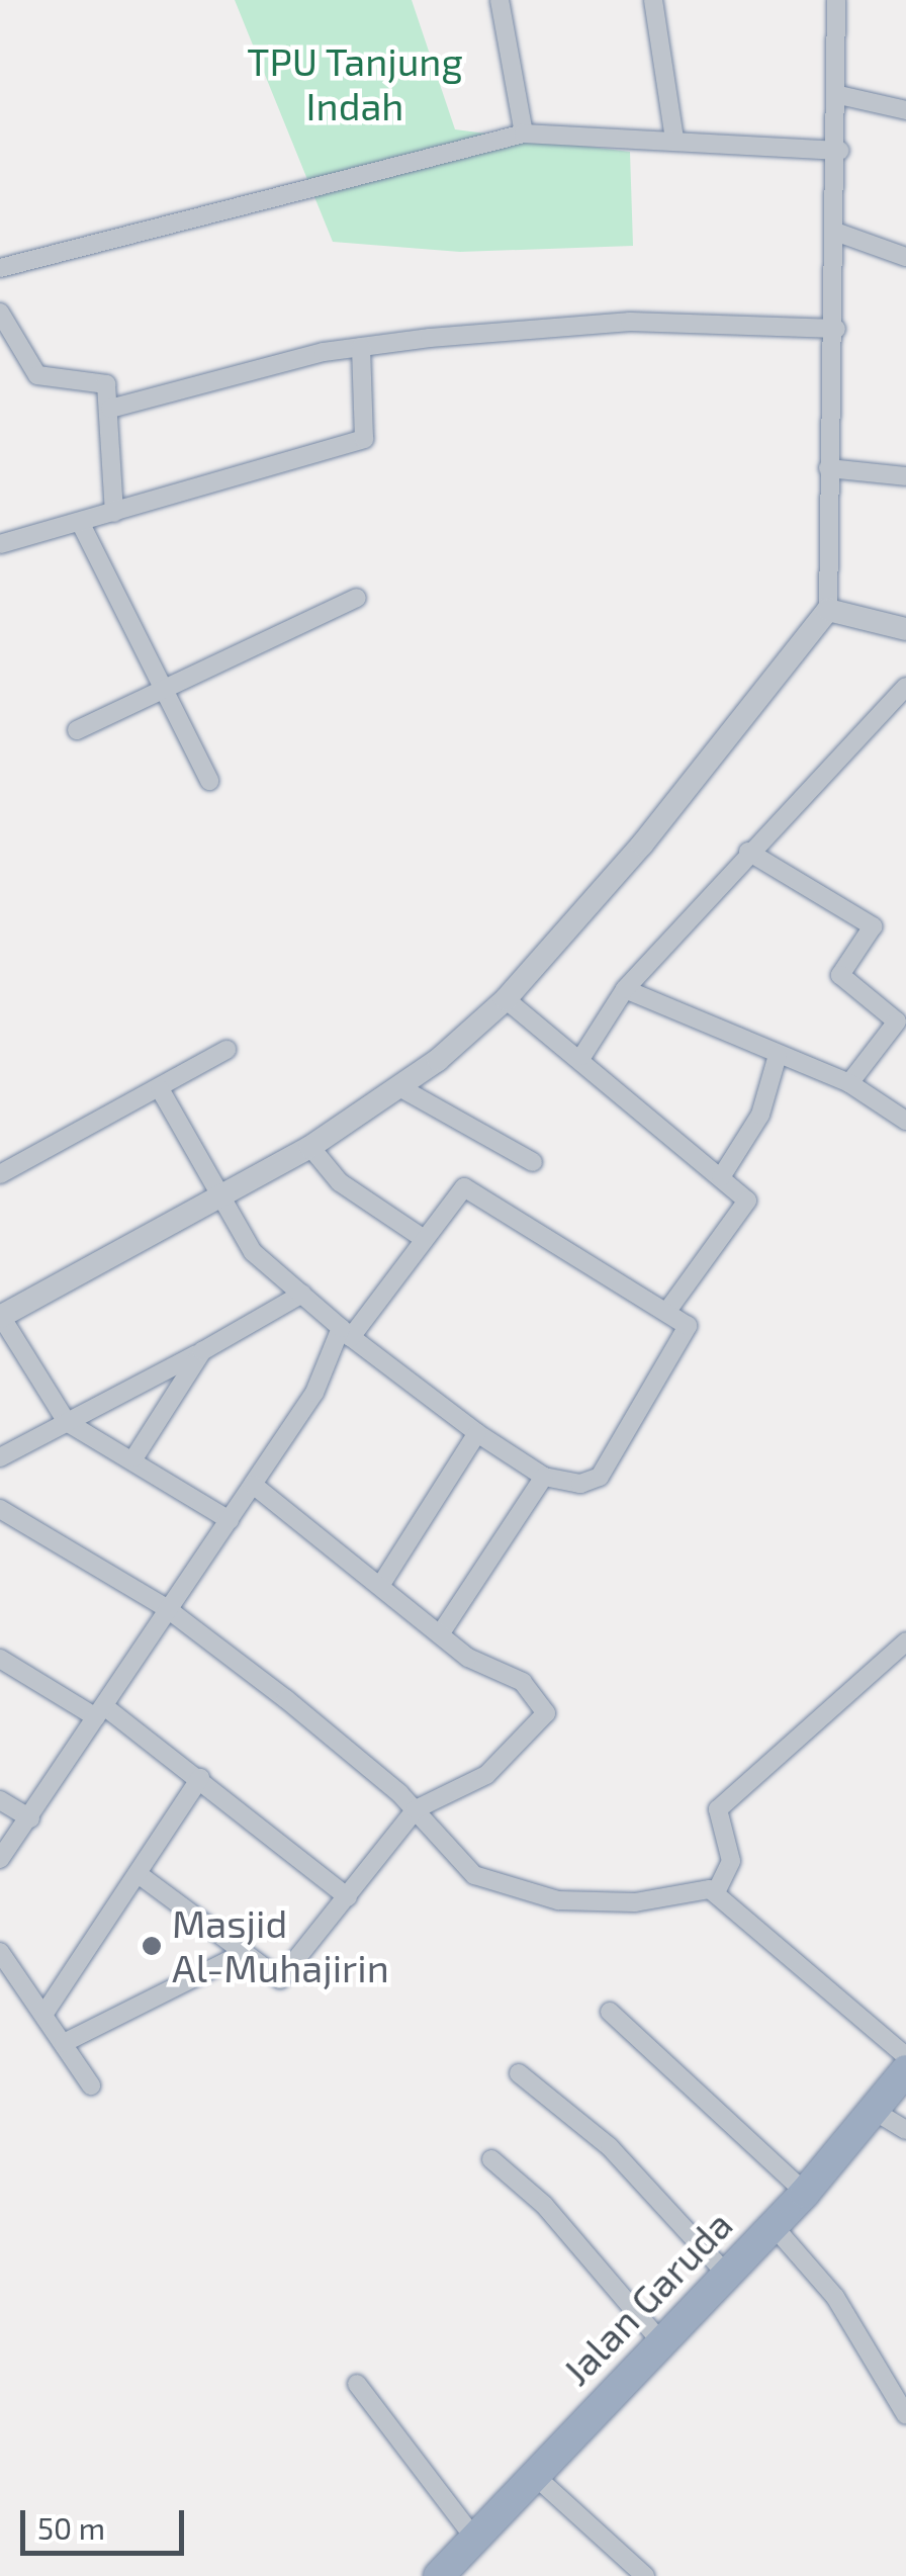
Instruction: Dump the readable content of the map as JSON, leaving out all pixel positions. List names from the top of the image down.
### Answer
{
  "streets": {
    "highway": ["Jalan Garuda"]
  },
  "parks": ["TPU Tanjung Indah"],
  "places": ["Masjid Al-Muhajirin"],
  "scale_bar": "50 m"
}
